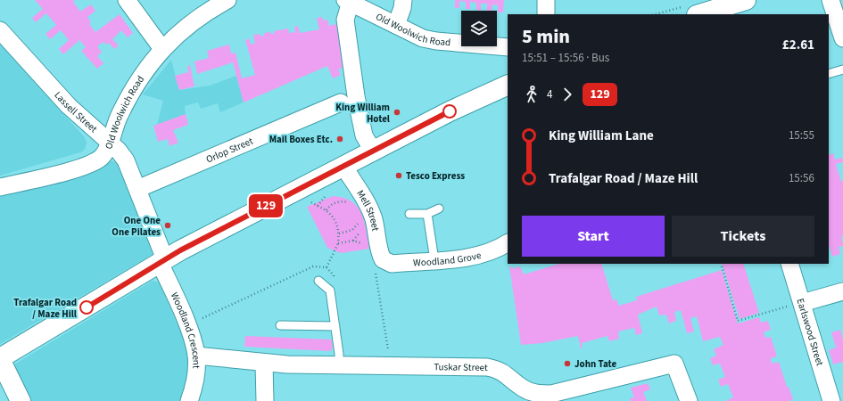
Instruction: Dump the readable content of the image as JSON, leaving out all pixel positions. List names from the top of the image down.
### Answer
{
  "streets": {
    "street": [
      "Old Woolwich Road",
      "Lassell Street",
      "Orlop Street",
      "Mell Street",
      "Woodland Grove",
      "Woodland Crescent",
      "Earlswood Street",
      "Tuskar Street"
    ]
  },
  "crossings": [
    ["Old Woolwich Road", "Lassell Street"],
    ["Lassell Street", "Orlop Street"],
    ["Lassell Street", "Woodland Crescent"],
    ["Mell Street", "Woodland Grove"],
    ["Woodland Crescent", "Tuskar Street"]
  ],
  "places": [
    "King William Hotel",
    "Mail Boxes Etc.",
    "Tesco Express",
    "One One One Pilates",
    "Trafalgar Road / Maze Hill",
    "John Tate"
  ],
  "lines": ["bus line 129"],
  "page": {
    "on_map": "129",
    "heading": ["5 min", "15:51 – 15:56 · Bus", "£2.61"],
    "legs": ["4", "129"],
    "list": [
      {
        "name": "King William Lane",
        "value": "15:55"
      },
      {
        "name": "Trafalgar Road / Maze Hill",
        "value": "15:56"
      }
    ],
    "buttons": ["Start", "Tickets"]
  }
}
